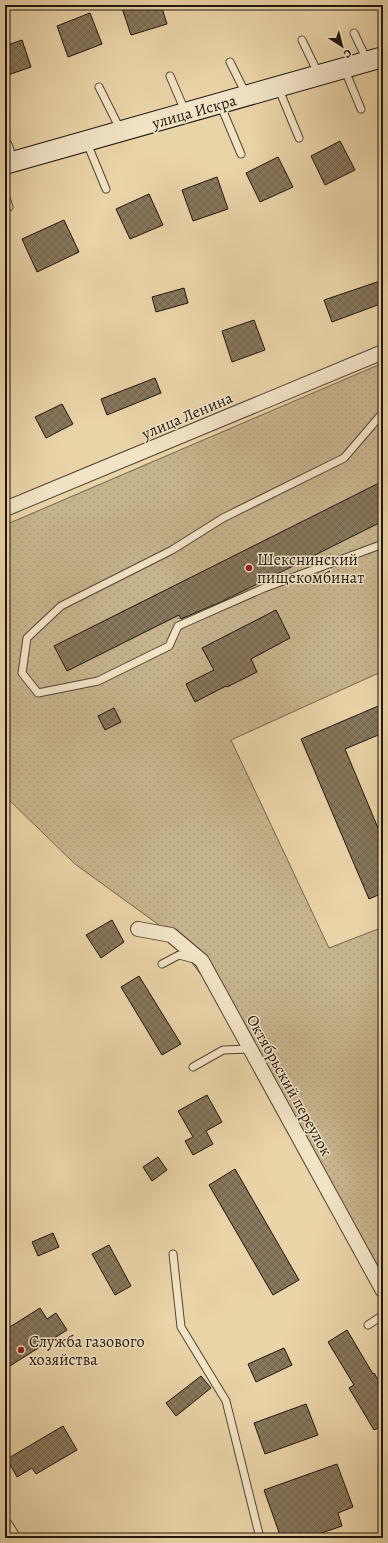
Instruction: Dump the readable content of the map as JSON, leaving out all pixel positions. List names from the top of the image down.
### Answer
{
  "streets": {
    "street": ["улица Искра", "улица Ленина", "Октябрьский переулок"]
  },
  "places": ["Шекснинский пищекомбинат", "Служба газового хозяйства"],
  "north": "bottom right"
}
